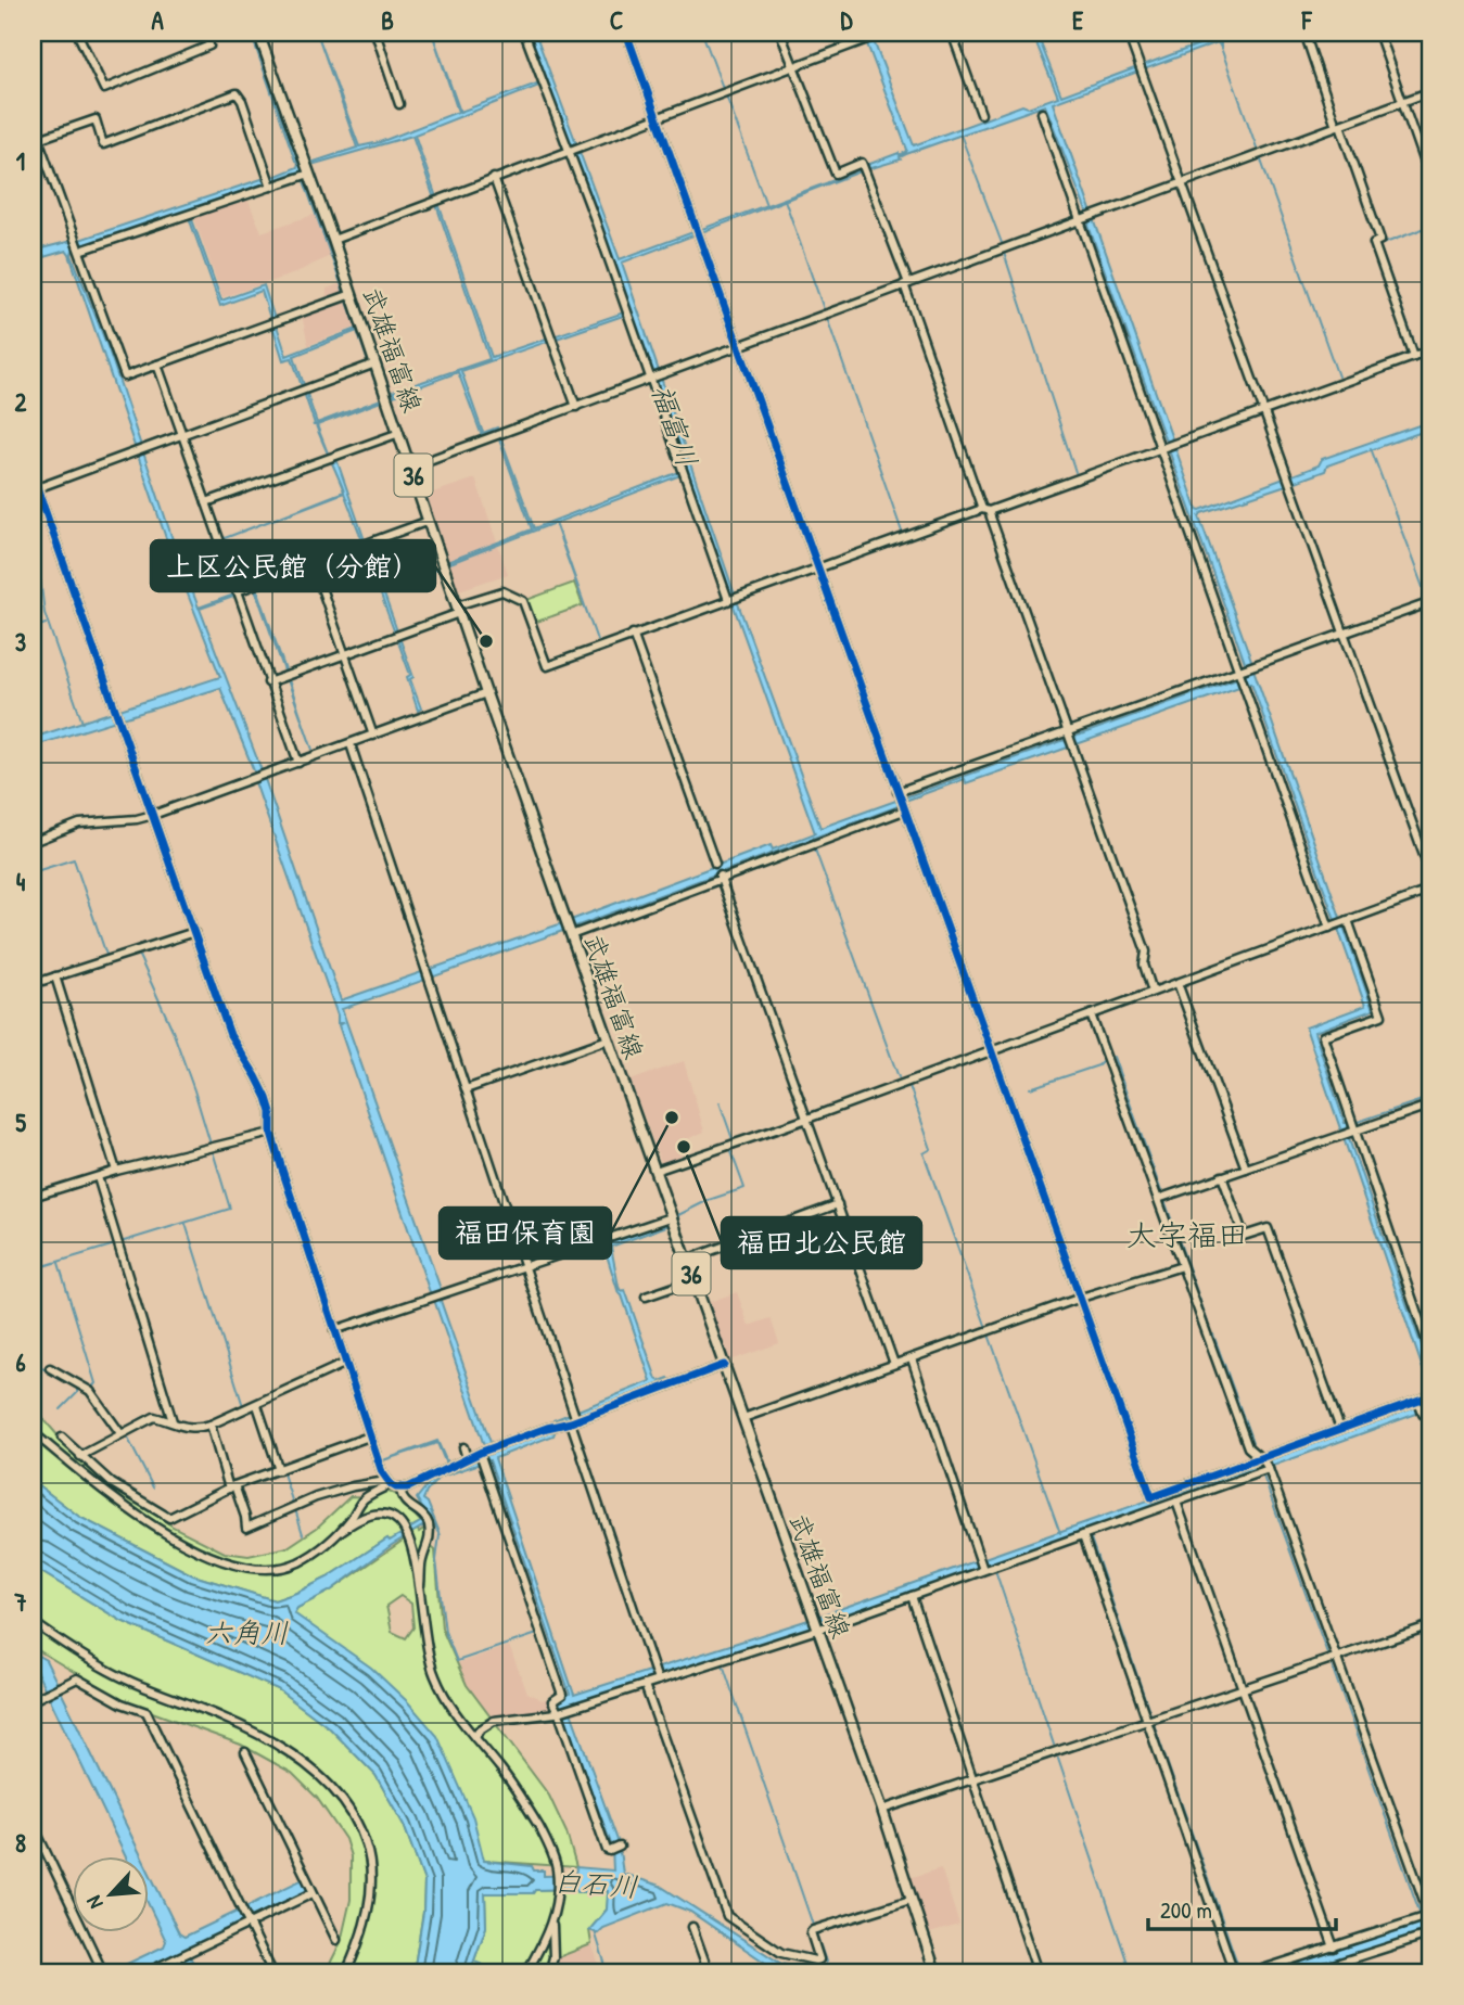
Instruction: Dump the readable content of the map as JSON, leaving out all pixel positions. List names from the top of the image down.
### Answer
{
  "streets": {
    "main road": ["武雄福富線", "36"]
  },
  "districts": ["大字福田"],
  "water": ["福富川", "六角川", "白石川"],
  "places": ["上区公民館（分館）", "福田保育園", "福田北公民館"],
  "scale_bar": "200 m",
  "north": "bottom left",
  "grid": {
    "columns": [
      "A",
      "B",
      "C",
      "D",
      "E",
      "F"
    ],
    "rows": [
      "1",
      "2",
      "3",
      "4",
      "5",
      "6",
      "7",
      "8"
    ]
  }
}
